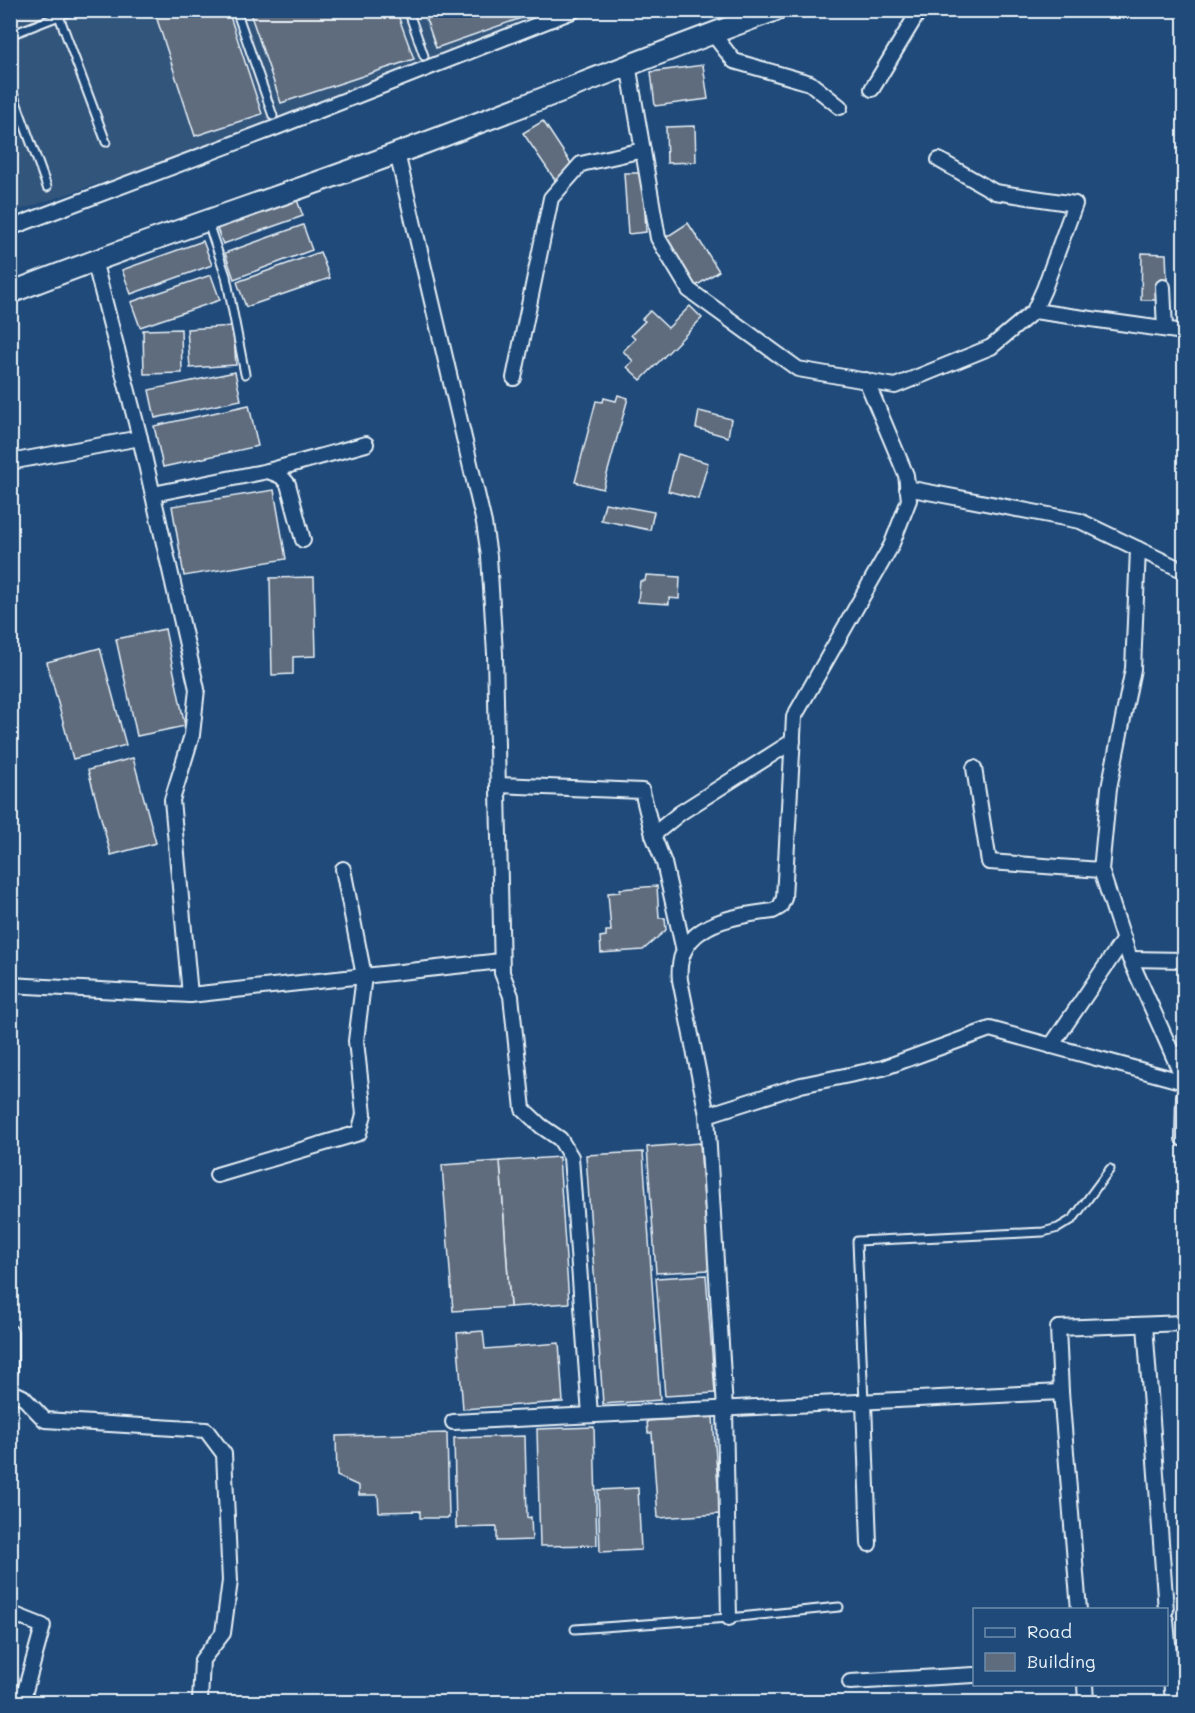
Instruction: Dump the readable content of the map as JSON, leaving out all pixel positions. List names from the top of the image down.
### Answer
{
  "legend": ["Road", "Building"]
}
